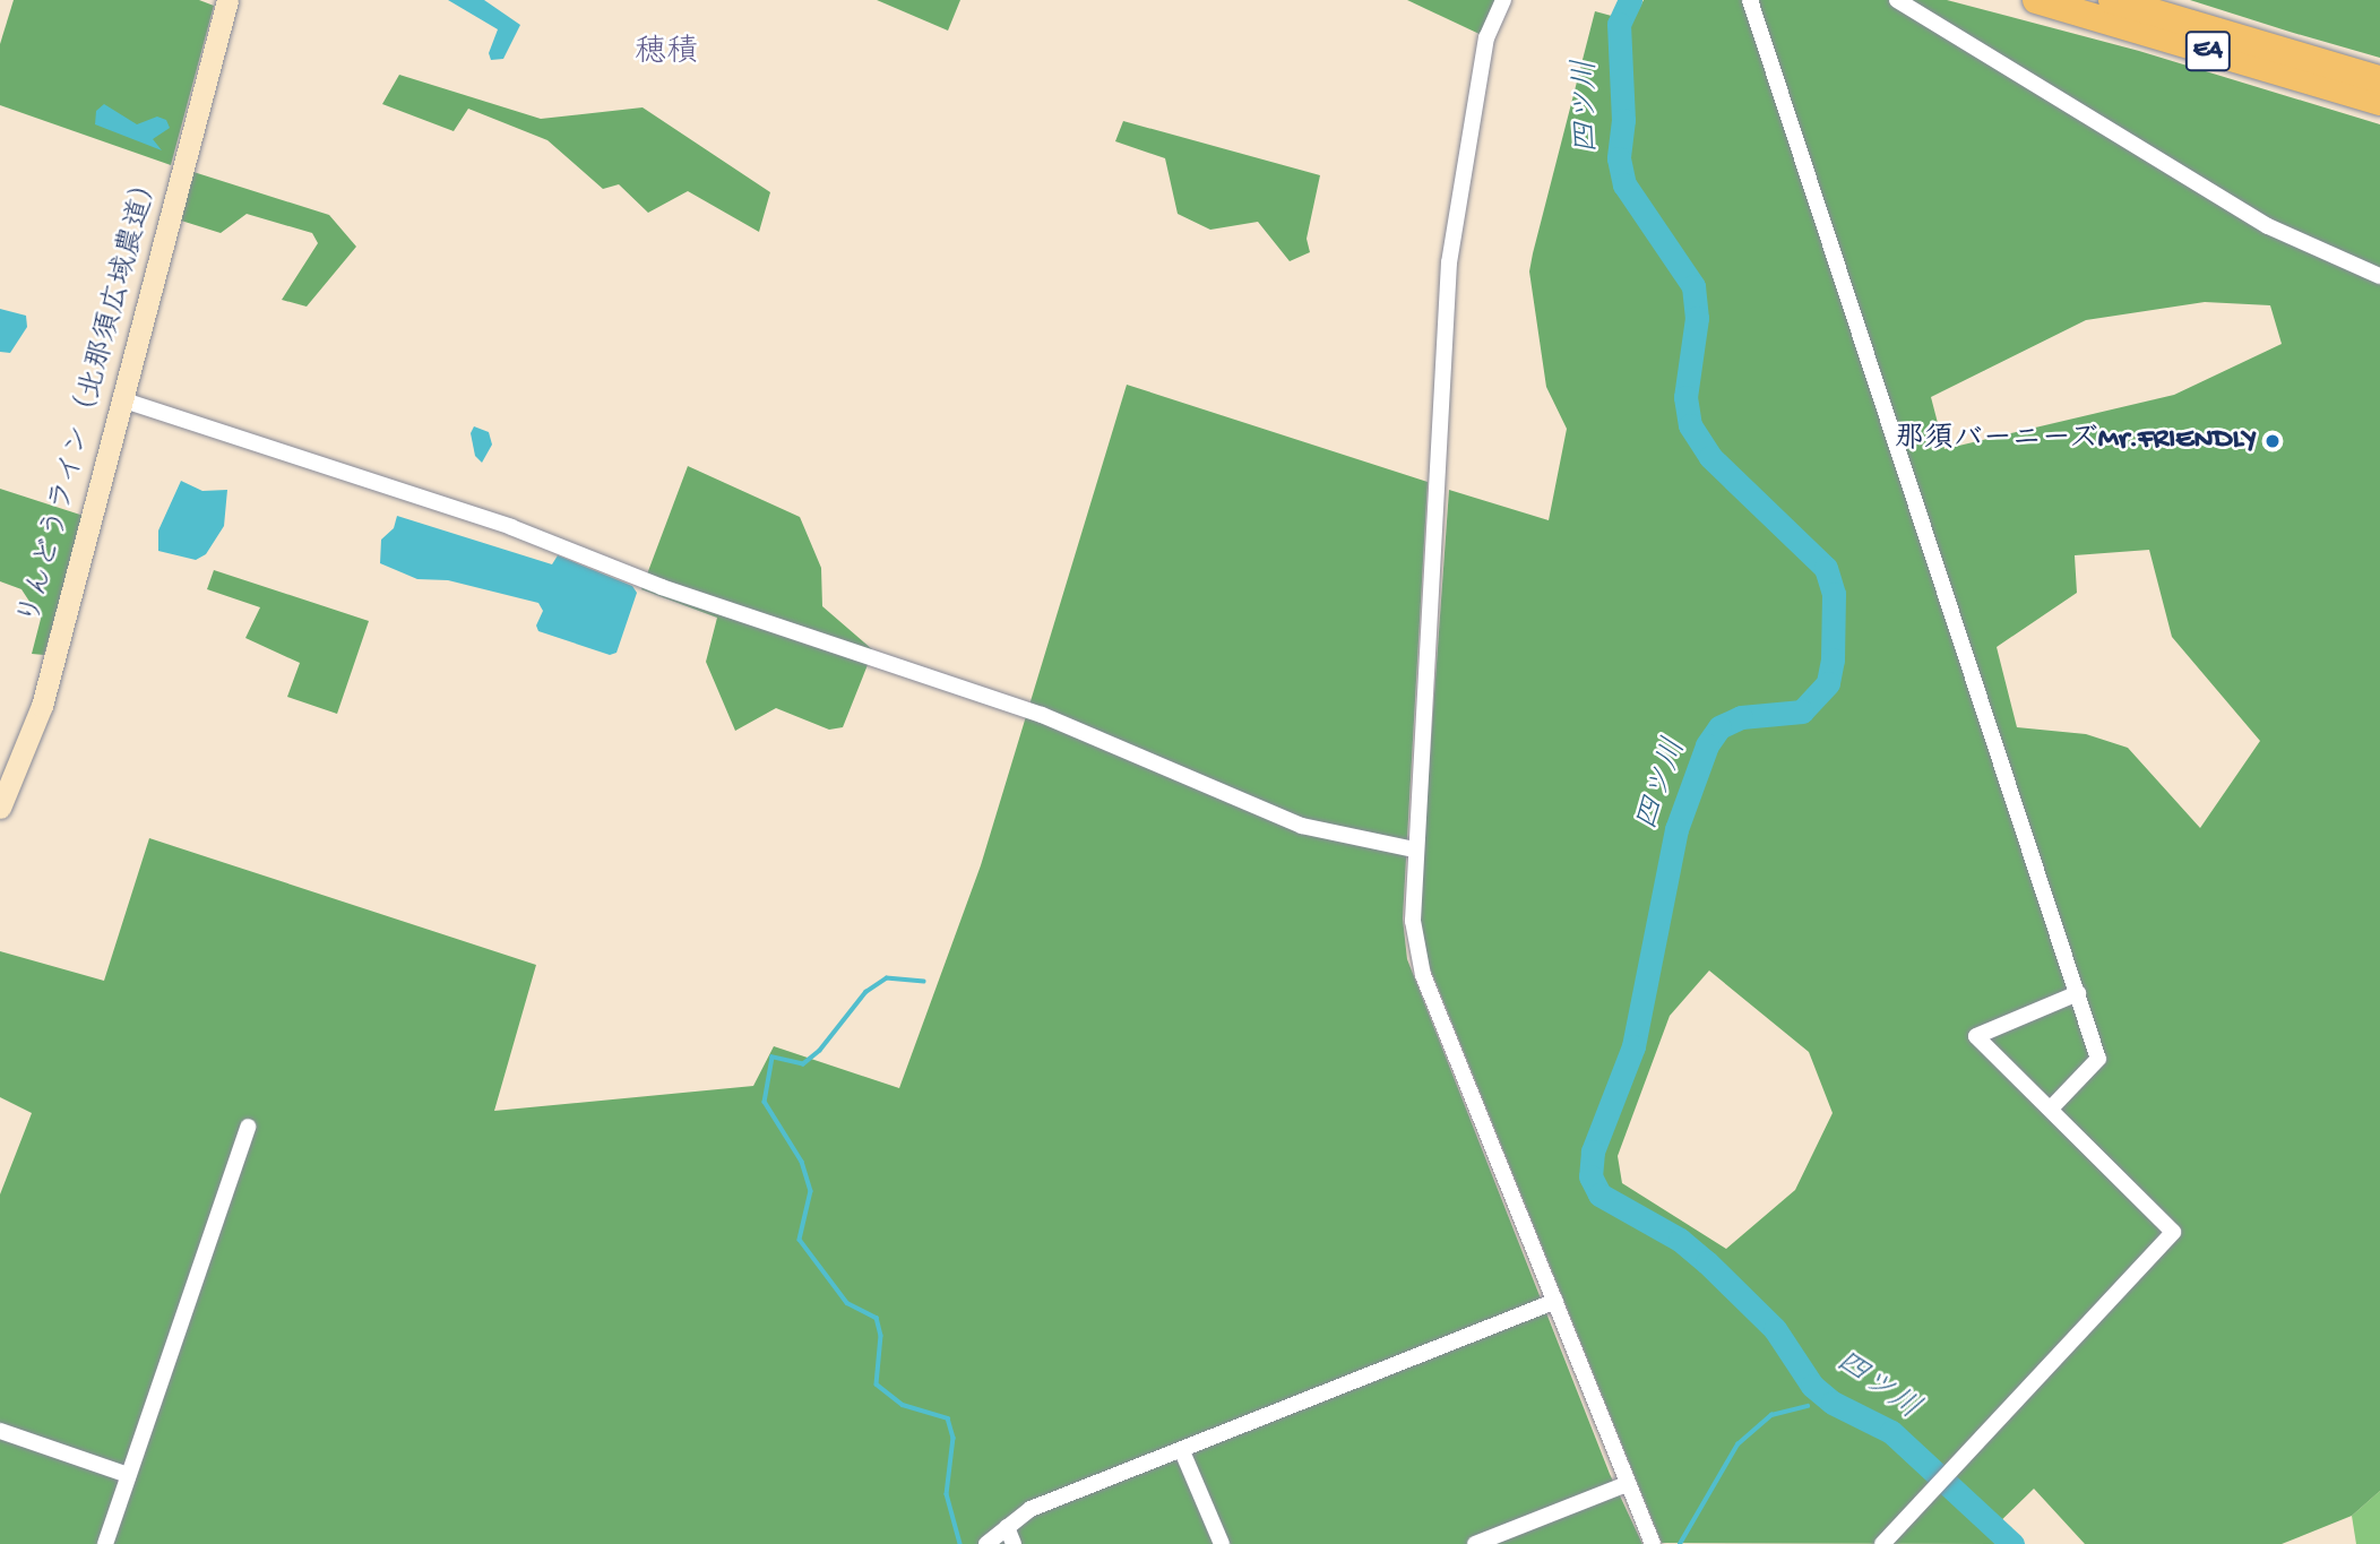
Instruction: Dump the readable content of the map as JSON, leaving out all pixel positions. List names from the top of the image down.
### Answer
{
  "streets": {
    "highway": ["E4"],
    "street": ["りんどうライン（北那須広域農道）"]
  },
  "districts": ["穂積"],
  "water": ["四ツ川"],
  "places": ["那須バーニーズMr.FRIENDLY"]
}
